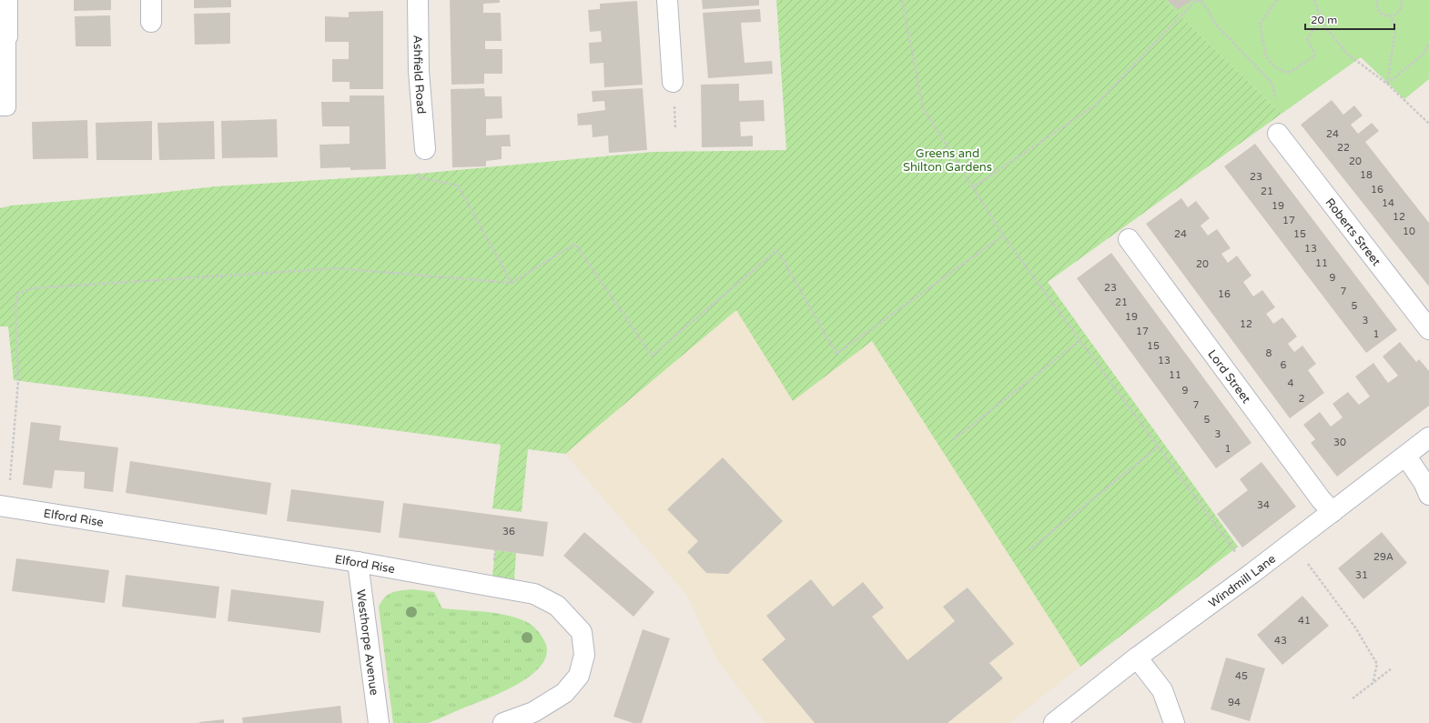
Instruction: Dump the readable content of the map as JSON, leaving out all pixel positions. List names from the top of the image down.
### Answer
{
  "streets": {
    "street": [
      "Ashfield Road",
      "Roberts Street",
      "Lord Street",
      "Elford Rise",
      "Windmill Lane",
      "Westhorpe Avenue"
    ]
  },
  "crossings": [
    ["Lord Street", "Windmill Lane"],
    ["Elford Rise", "Westhorpe Avenue"]
  ],
  "parks": ["Greens and Shilton Gardens"],
  "house_numbers": [
    "24",
    "22",
    "20",
    "18",
    "23",
    "16",
    "21",
    "14",
    "19",
    "12",
    "17",
    "10",
    "24",
    "15",
    "13",
    "11",
    "20",
    "9",
    "23",
    "7",
    "16",
    "21",
    "5",
    "19",
    "3",
    "12",
    "17",
    "1",
    "15",
    "8",
    "13",
    "6",
    "11",
    "4",
    "9",
    "2",
    "7",
    "5",
    "3",
    "30",
    "1",
    "34",
    "36",
    "29A",
    "31",
    "41",
    "43",
    "45",
    "94"
  ],
  "scale_bar": "20 m"
}
